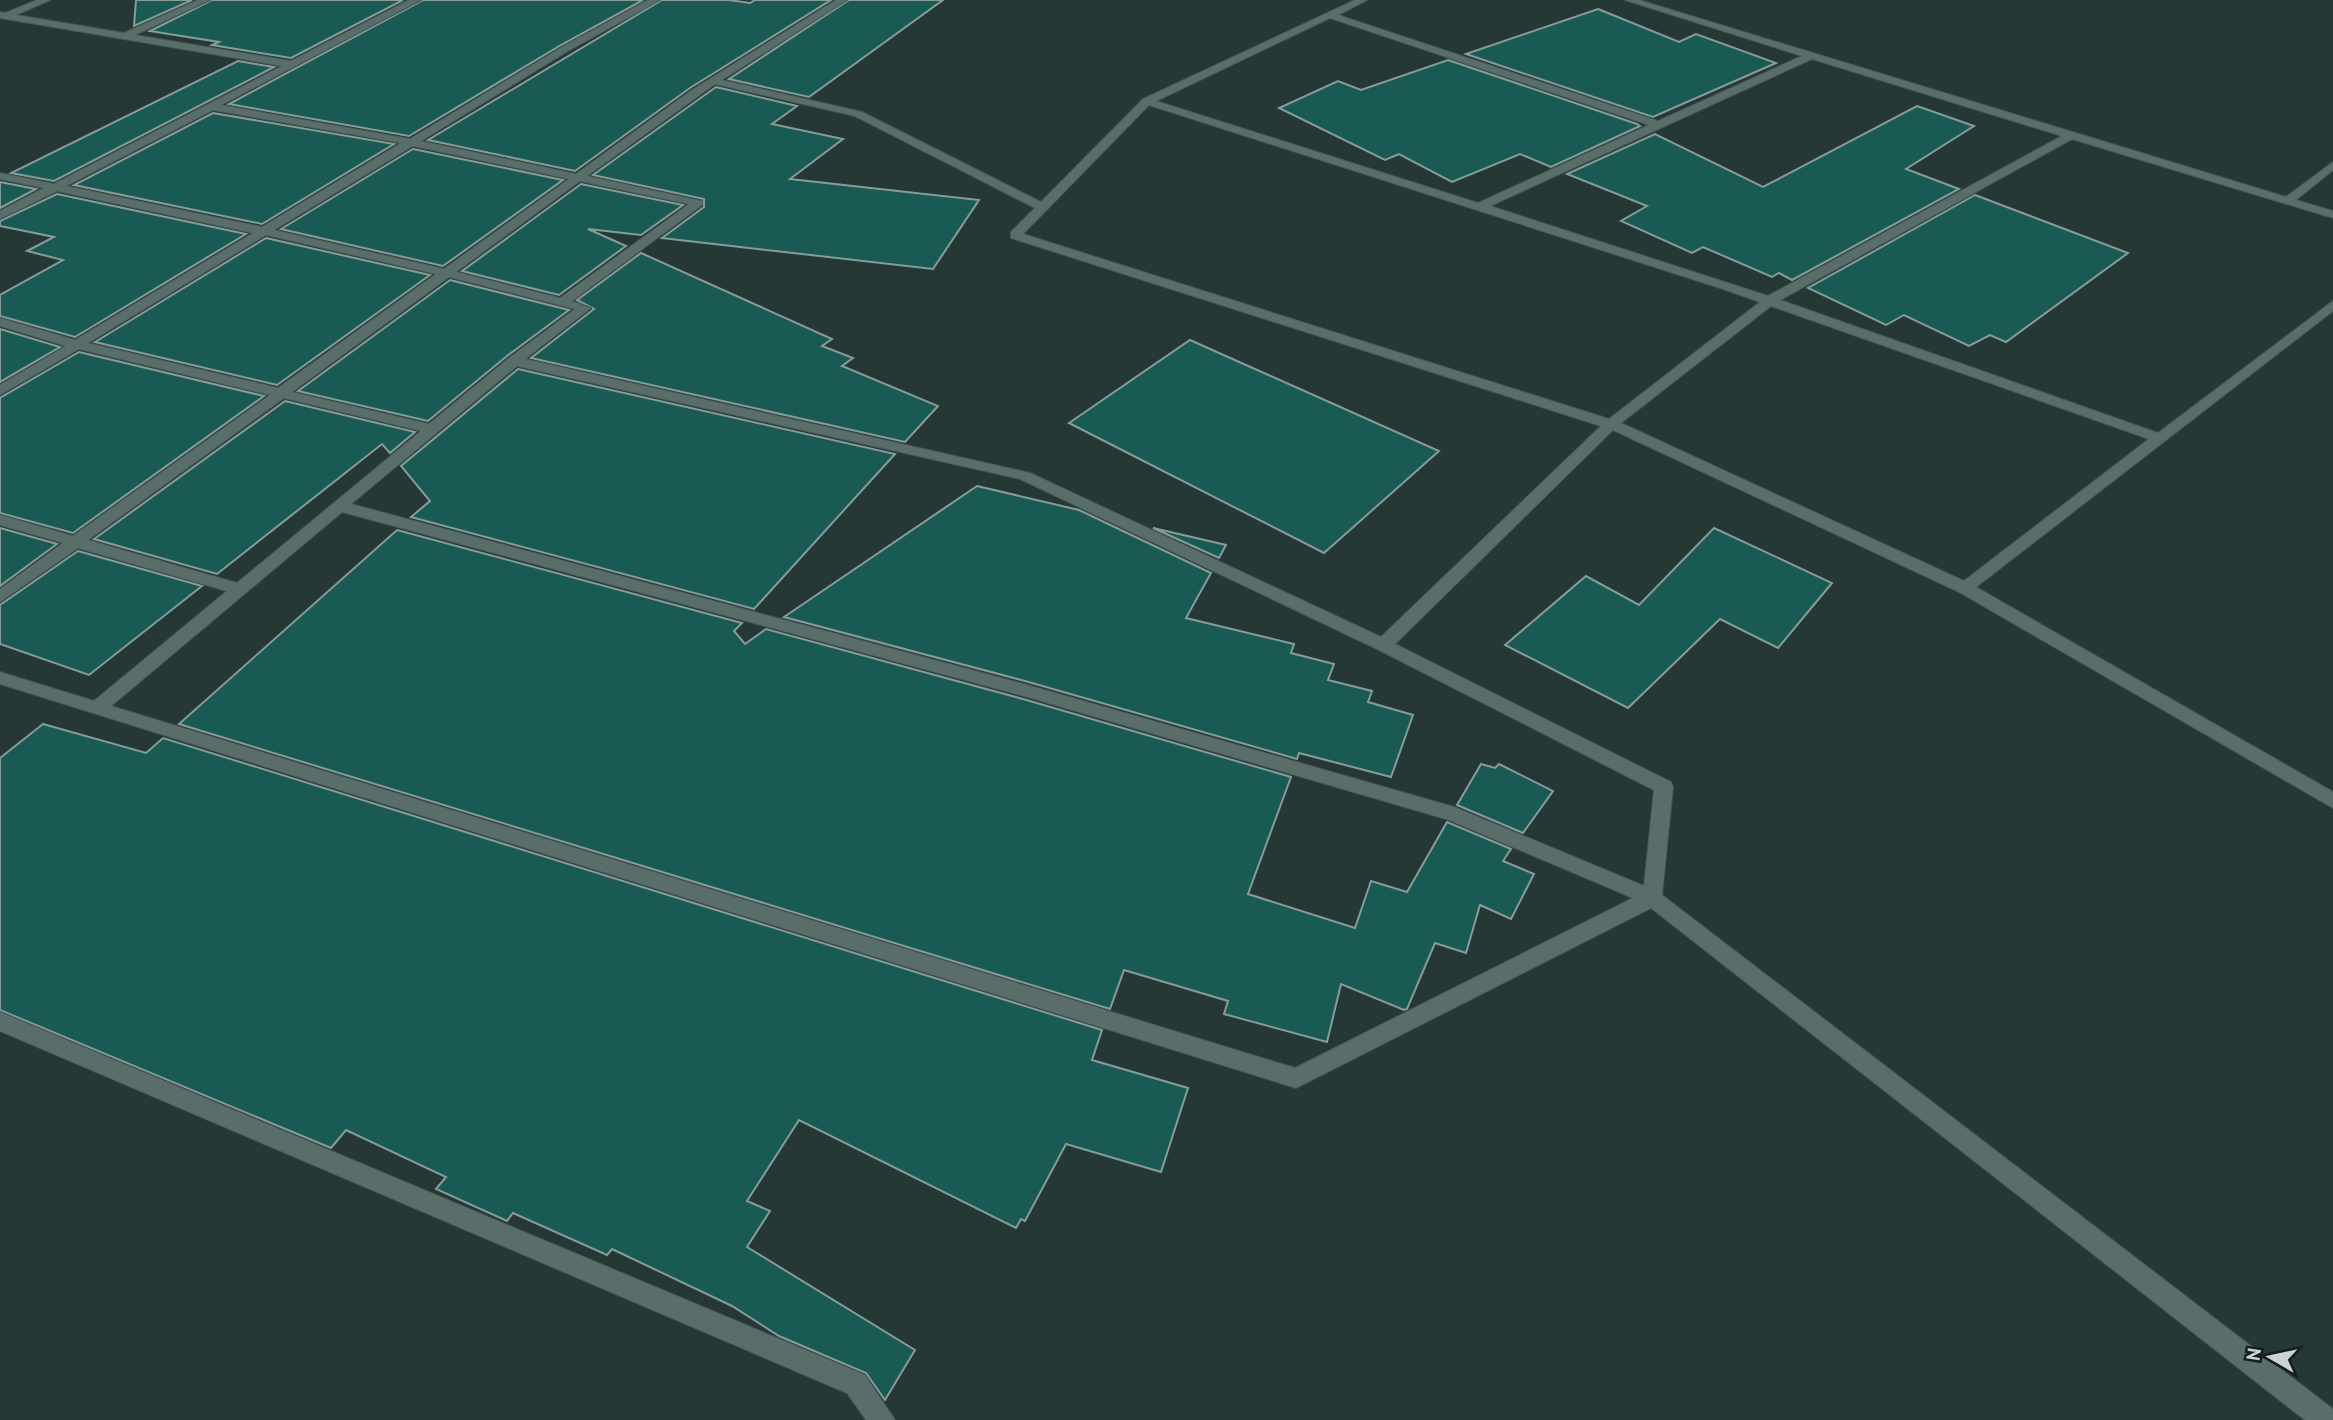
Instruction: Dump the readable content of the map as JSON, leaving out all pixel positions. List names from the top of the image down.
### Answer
{
  "north": "left"
}
